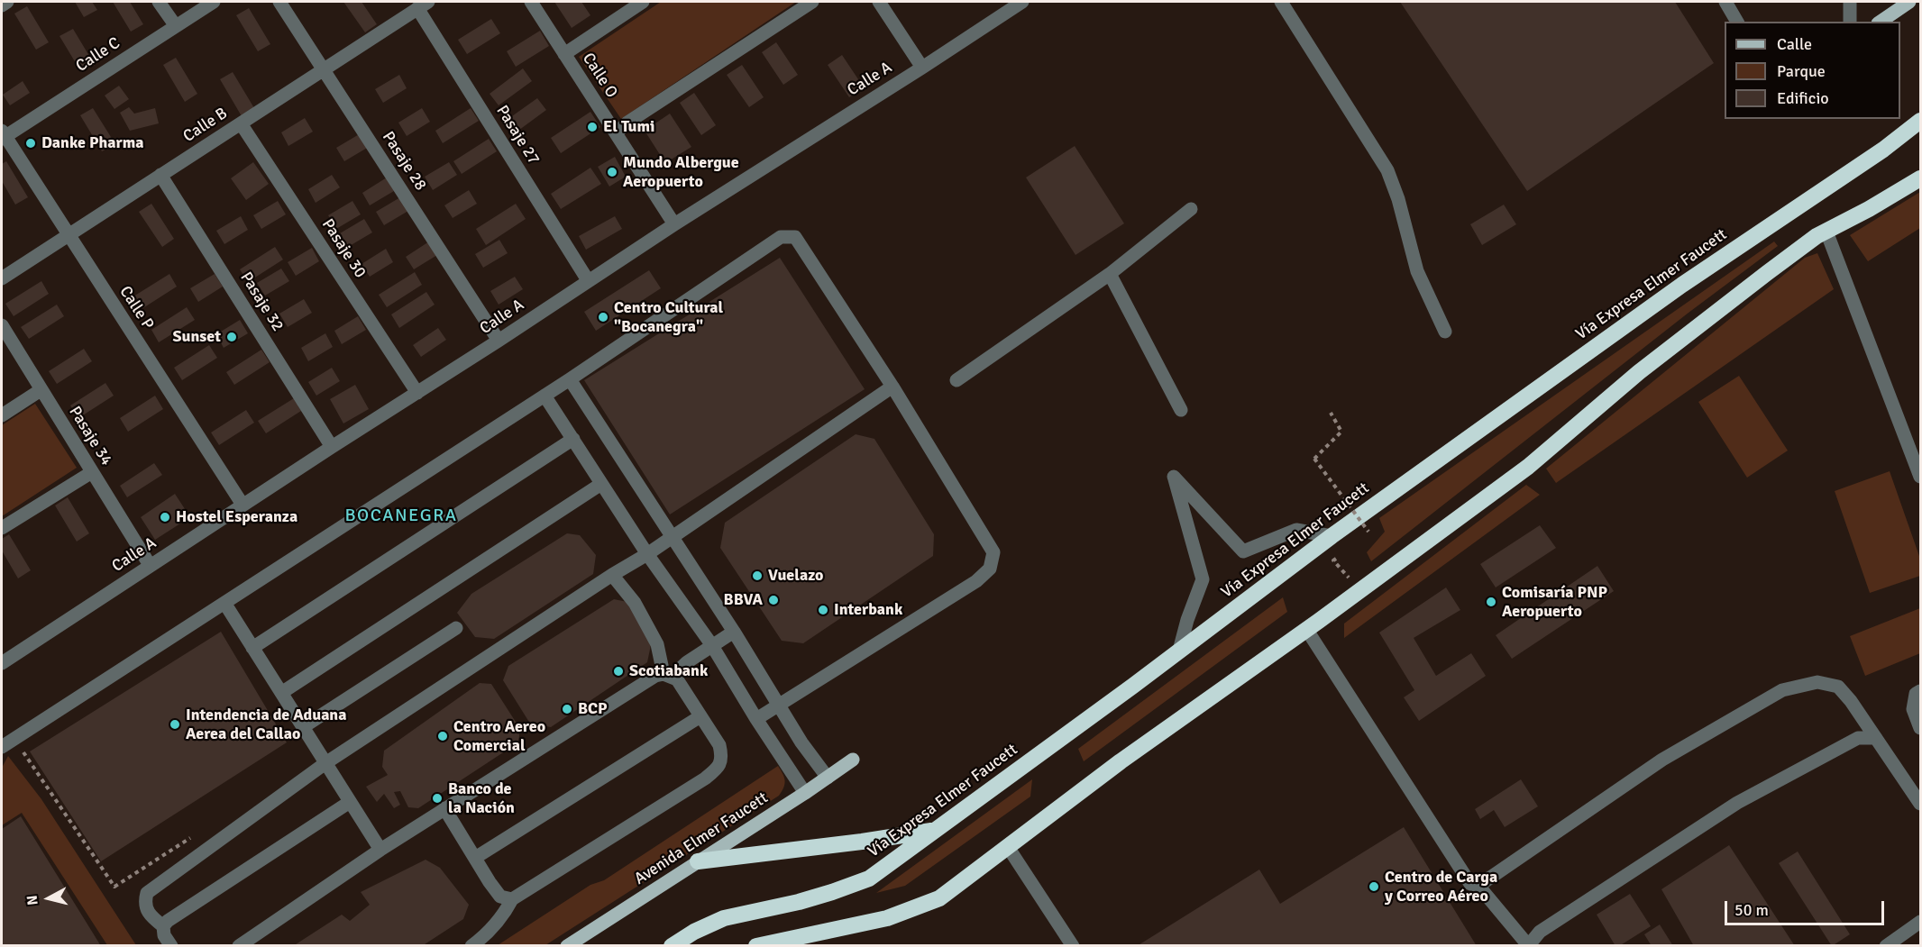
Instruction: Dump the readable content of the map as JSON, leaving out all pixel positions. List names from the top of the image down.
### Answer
{
  "streets": {
    "highway": ["Vía Expresa Elmer Faucett"],
    "main road": ["Avenida Elmer Faucett"],
    "street": [
      "Calle C",
      "Calle O",
      "Calle A",
      "Calle B",
      "Pasaje 27",
      "Pasaje 28",
      "Pasaje 30",
      "Pasaje 32",
      "Calle P",
      "Pasaje 34"
    ]
  },
  "crossings": [
    ["Calle C", "Calle P"],
    ["Calle O", "Calle A"],
    ["Calle A", "Pasaje 27"],
    ["Calle A", "Pasaje 28"],
    ["Calle A", "Pasaje 30"],
    ["Calle A", "Pasaje 32"],
    ["Calle A", "Calle P"],
    ["Calle A", "Pasaje 34"],
    ["Calle B", "Pasaje 27"],
    ["Calle B", "Pasaje 28"],
    ["Calle B", "Pasaje 30"],
    ["Calle B", "Pasaje 32"],
    ["Calle B", "Calle P"]
  ],
  "districts": ["BOCANEGRA"],
  "places": [
    "El Tumi",
    "Danke Pharma",
    "Mundo Albergue Aeropuerto",
    "Centro Cultural \"Bocanegra\"",
    "Sunset",
    "Hostel Esperanza",
    "Vuelazo",
    "BBVA",
    "Comisaría PNP Aeropuerto",
    "Interbank",
    "Scotiabank",
    "BCP",
    "Intendencia de Aduana Aerea del Callao",
    "Centro Aereo Comercial",
    "Banco de la Nación",
    "Centro de Carga y Correo Aéreo"
  ],
  "legend": ["Calle", "Parque", "Edificio"],
  "scale_bar": "50 m",
  "north": "left"
}
